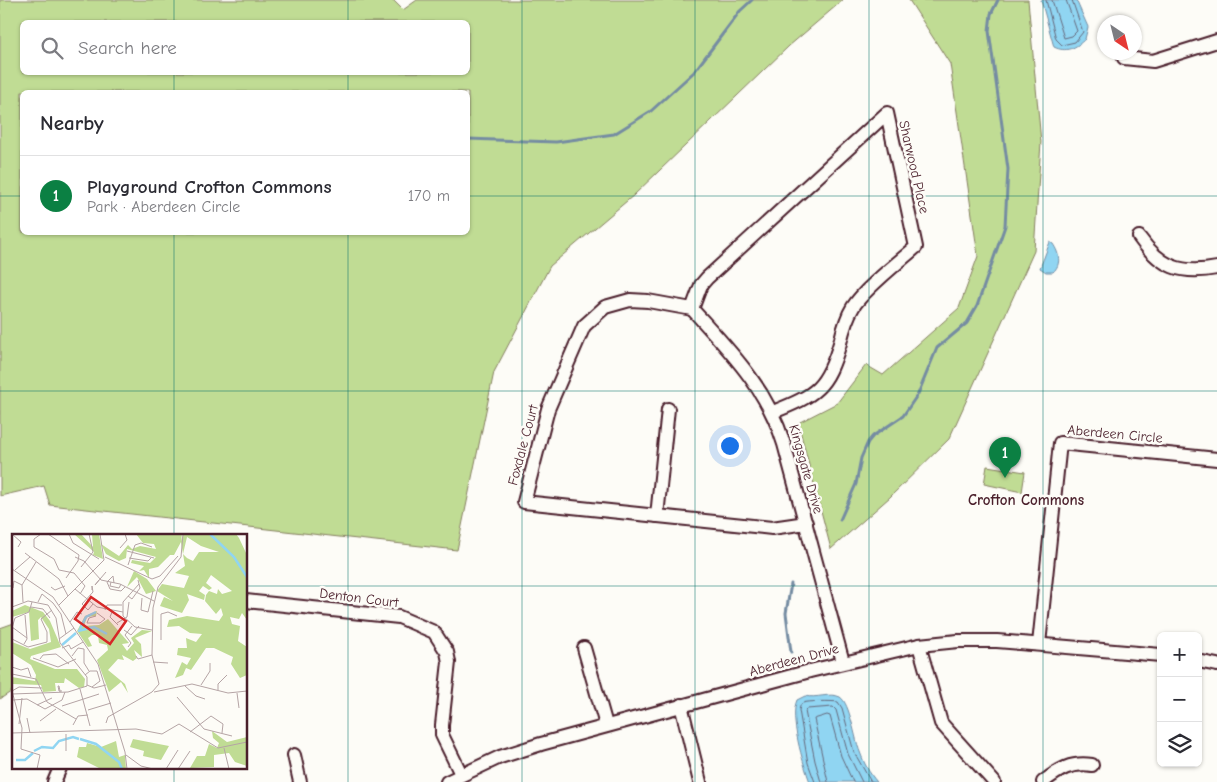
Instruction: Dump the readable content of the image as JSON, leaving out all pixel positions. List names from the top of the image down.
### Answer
{
  "streets": {
    "street": [
      "Sharwood Place",
      "Aberdeen Circle",
      "Foxdale Court",
      "Kingsgate Drive",
      "Denton Court",
      "Aberdeen Drive"
    ]
  },
  "crossings": [
    ["Sharwood Place", "Foxdale Court"],
    ["Sharwood Place", "Kingsgate Drive"],
    ["Aberdeen Circle", "Aberdeen Drive"],
    ["Foxdale Court", "Kingsgate Drive"],
    ["Kingsgate Drive", "Aberdeen Drive"],
    ["Denton Court", "Aberdeen Drive"]
  ],
  "districts": ["Crofton Commons"],
  "north": "bottom right",
  "page": {
    "search": "Search here",
    "heading": "Nearby",
    "list": [
      {
        "mark": "1",
        "name": "Playground Crofton Commons",
        "note": "Park · Aberdeen Circle",
        "value": "170 m"
      }
    ],
    "pins": "1",
    "map_buttons": ["+", "−"]
  }
}
